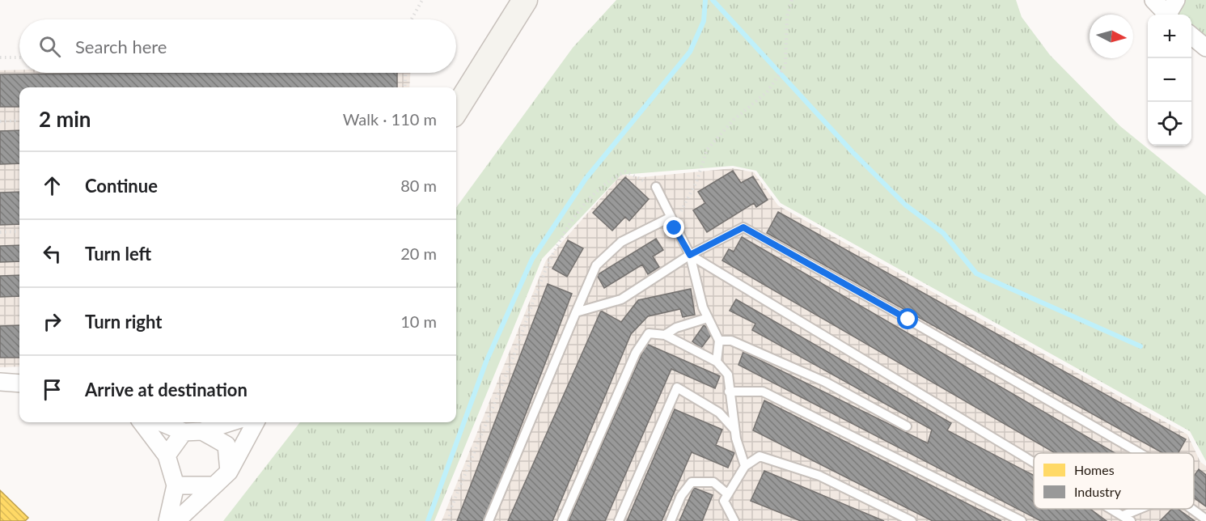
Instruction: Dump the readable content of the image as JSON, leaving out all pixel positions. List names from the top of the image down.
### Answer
{
  "legend": ["Homes", "Industry"],
  "north": "right",
  "page": {
    "map_buttons": ["+", "−"],
    "search": "Search here",
    "heading": ["2 min", "Walk · 110 m"],
    "list": [
      ["Continue", "80 m"],
      ["Turn left", "20 m"],
      ["Turn right", "10 m"],
      "Arrive at destination"
    ]
  }
}
